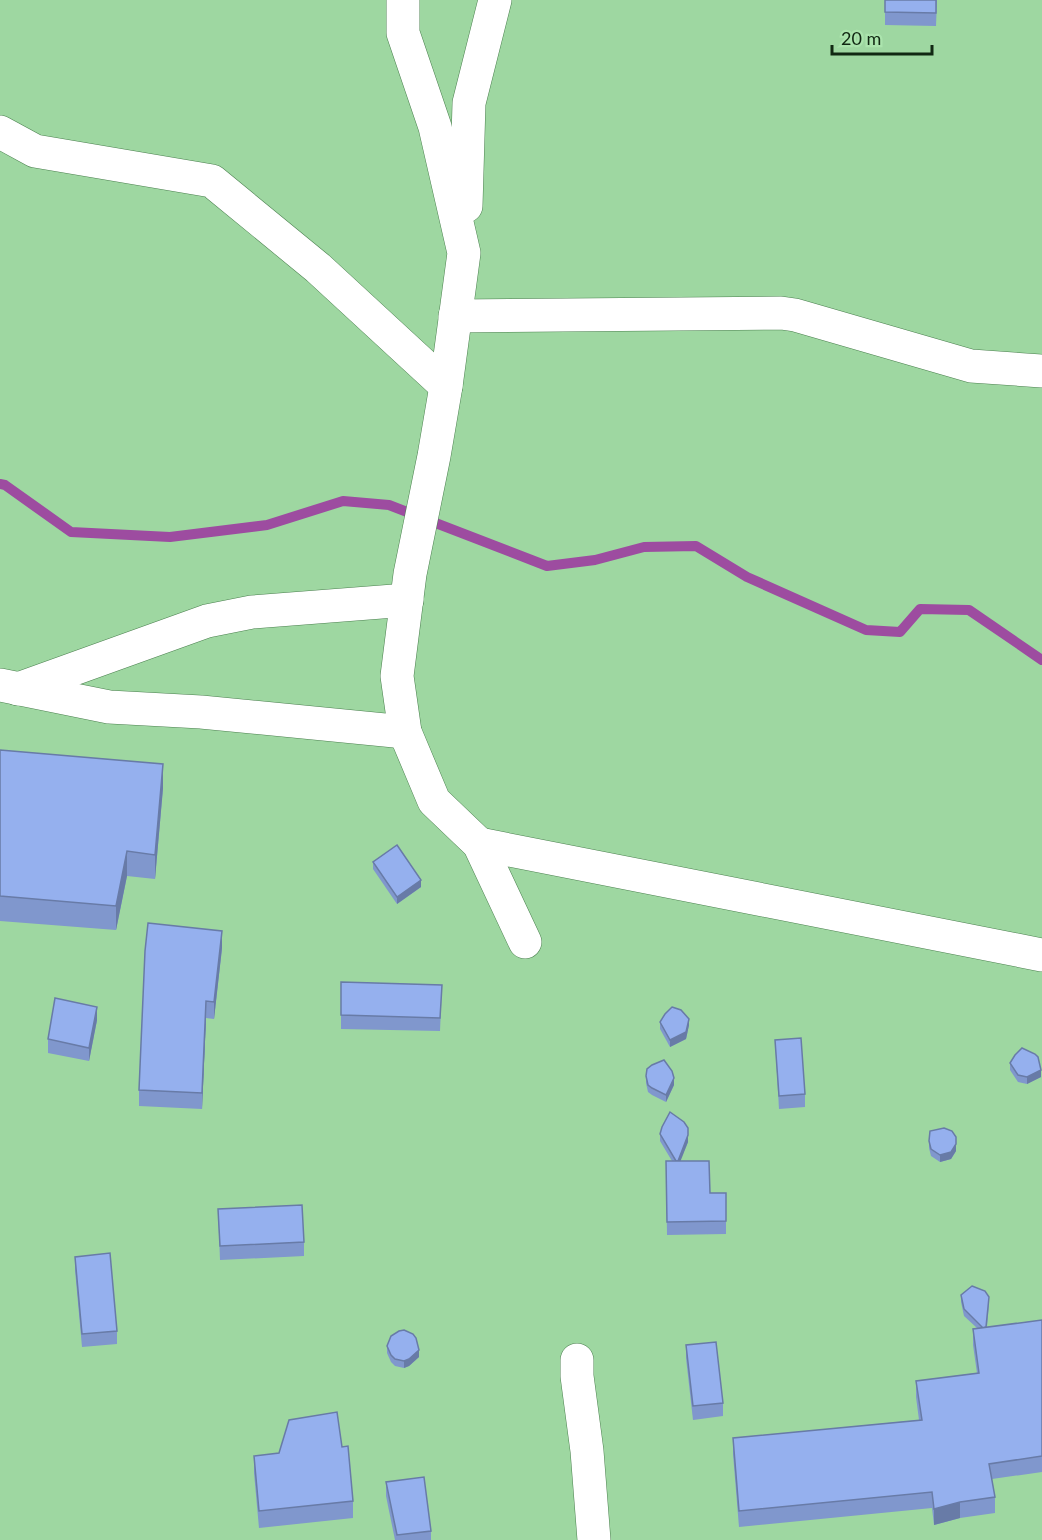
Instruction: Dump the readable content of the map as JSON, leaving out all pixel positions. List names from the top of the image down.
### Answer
{
  "scale_bar": "20 m"
}
